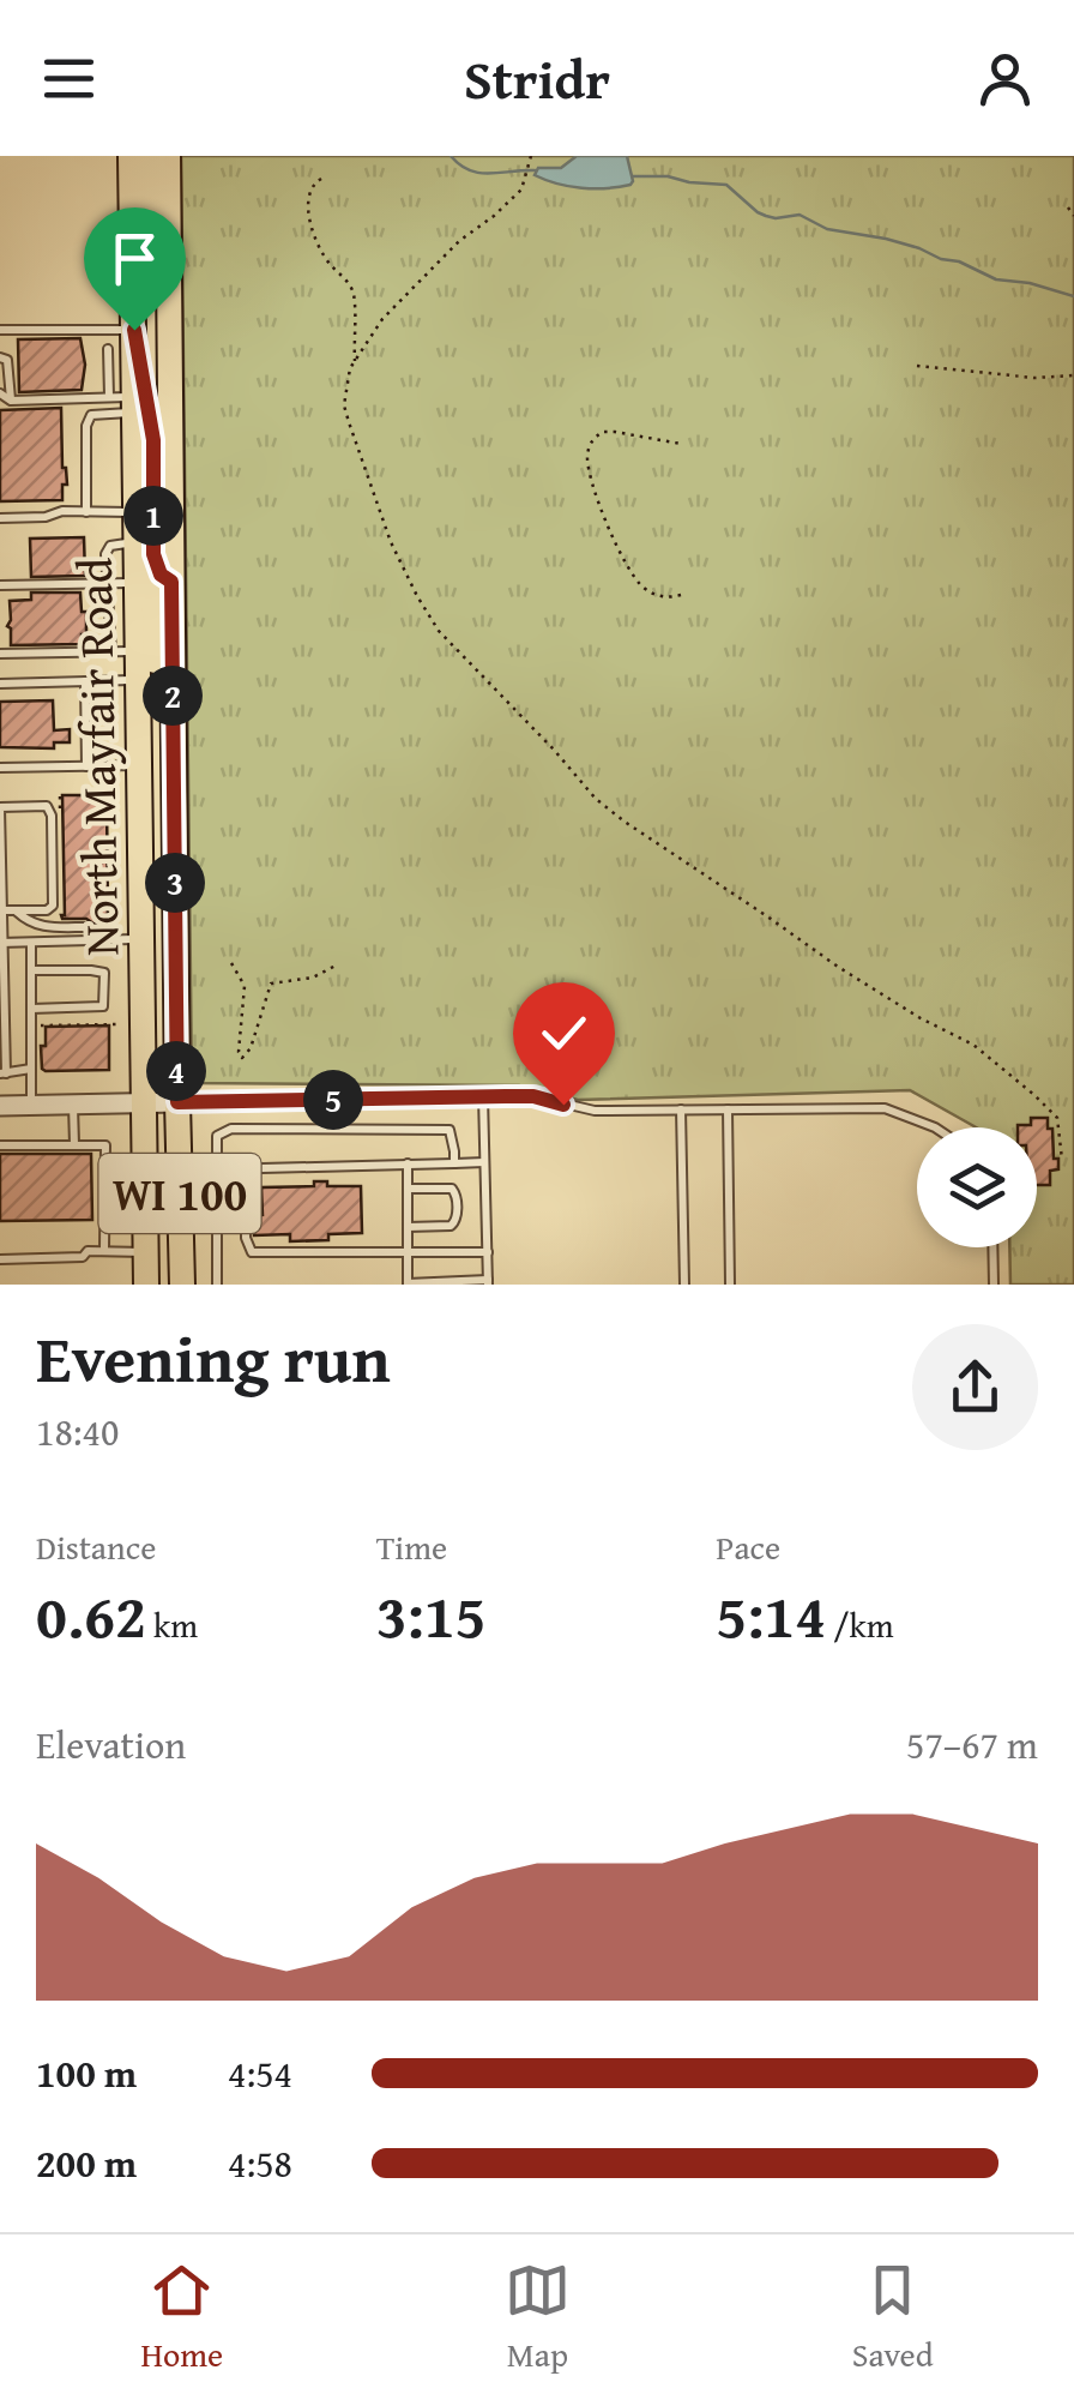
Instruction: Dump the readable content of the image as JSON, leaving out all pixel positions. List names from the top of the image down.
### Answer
{
  "streets": {
    "main road": ["North Mayfair Road", "WI 100"]
  },
  "page": {
    "header": "Stridr",
    "pins": [
      "1",
      "2",
      "3",
      "4",
      "5"
    ],
    "heading": ["Evening run", "18:40"],
    "stats": [
      ["Distance", "0.62 km"],
      ["Time", "3:15"],
      ["Pace", "5:14 /km"]
    ],
    "chart": ["Elevation", "57–67 m"],
    "list": [
      {
        "name": "100 m",
        "note": "4:54"
      },
      {
        "name": "200 m",
        "note": "4:58"
      }
    ],
    "tabs": ["Home", "Map", "Saved"]
  }
}
